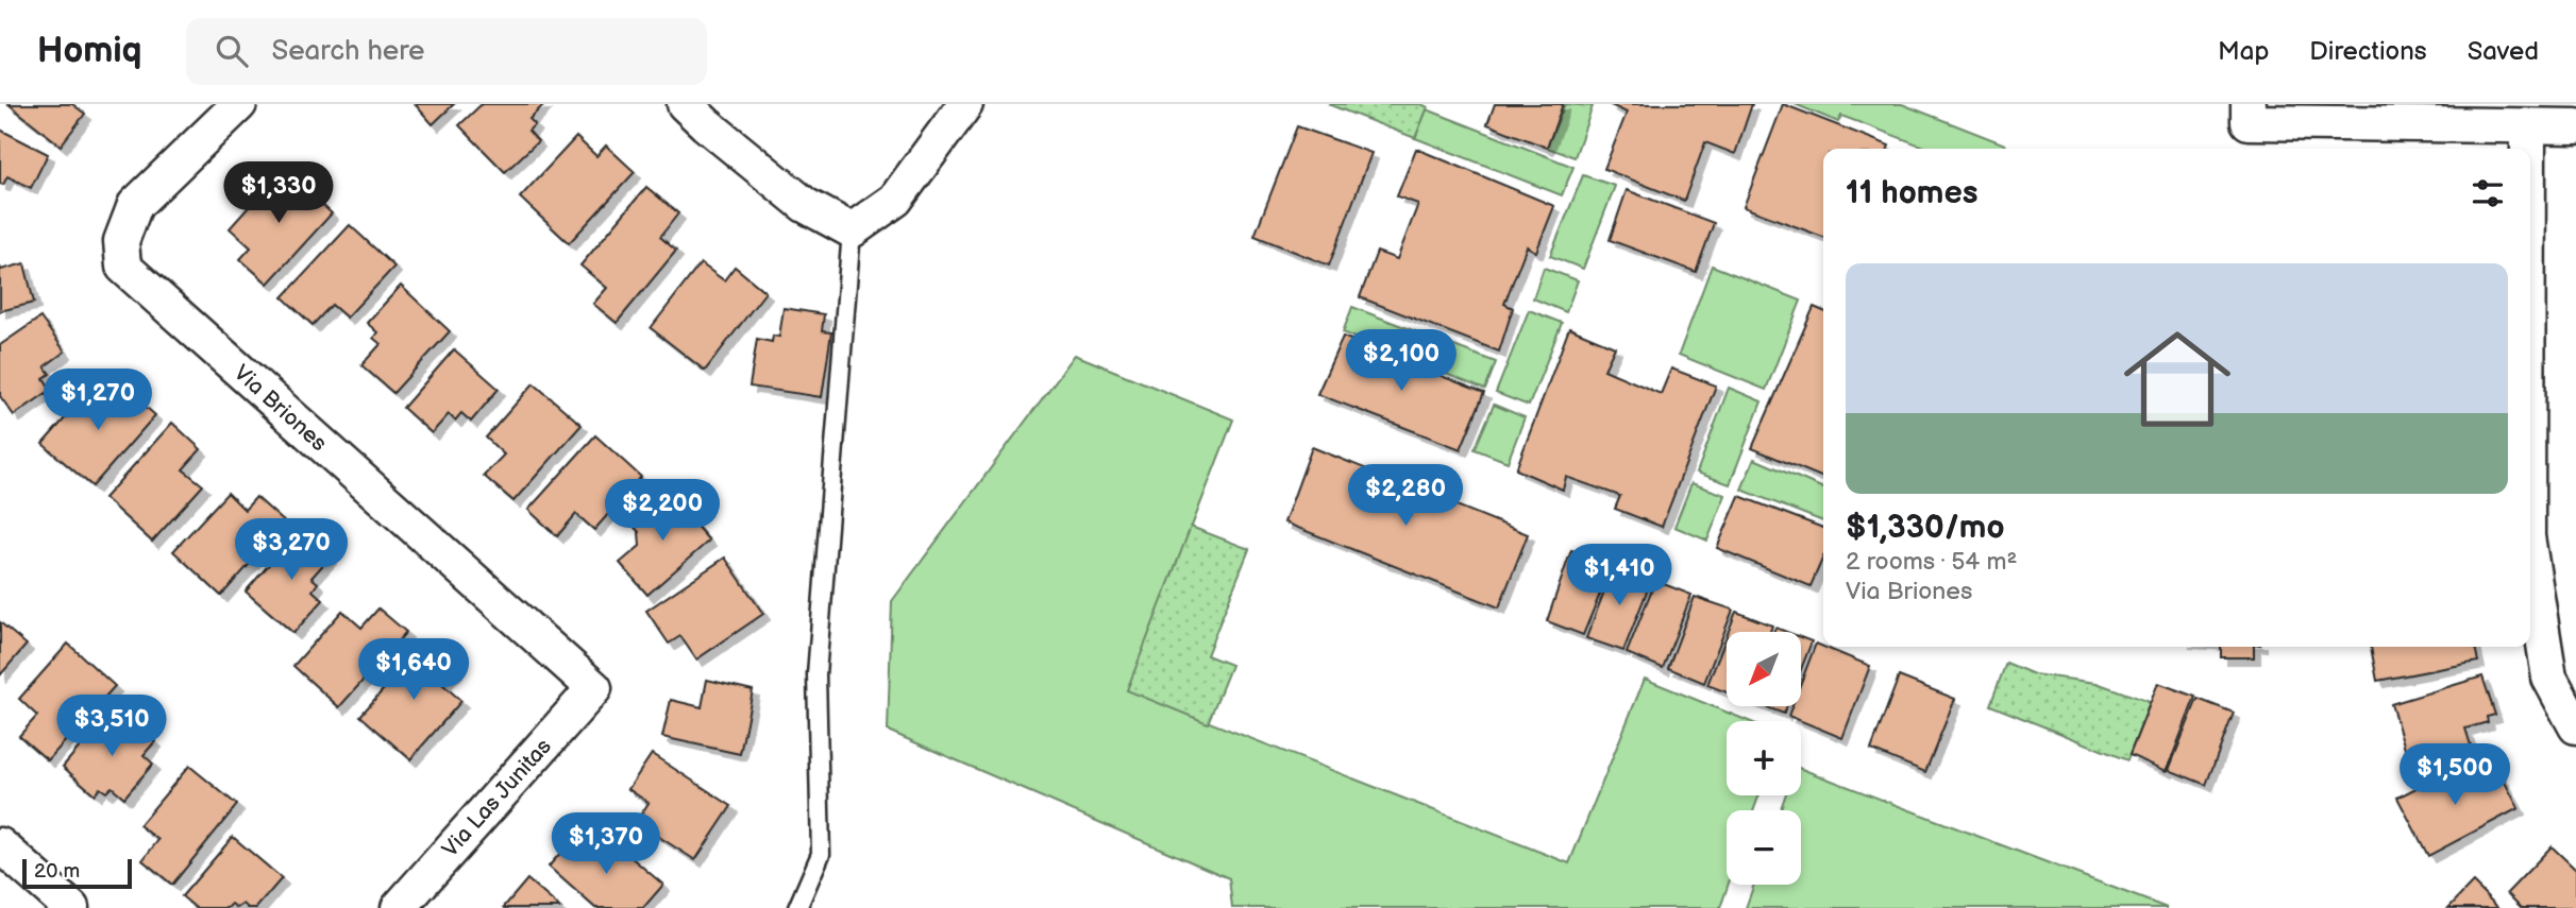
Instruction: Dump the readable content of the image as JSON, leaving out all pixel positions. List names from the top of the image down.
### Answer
{
  "streets": {
    "street": ["Via Briones", "Via Las Junitas"]
  },
  "crossings": [
    ["Via Briones", "Via Las Junitas"]
  ],
  "scale_bar": "20 m",
  "north": "bottom left",
  "page": {
    "header": "Homiq",
    "search": "Search here",
    "nav": ["Map", "Directions", "Saved"],
    "heading": "11 homes",
    "price": [
      "$1,330",
      "$2,100",
      "$1,270",
      "$2,280",
      "$2,200",
      "$3,270",
      "$1,410",
      "$1,640",
      "$3,510",
      "$1,500",
      "$1,370"
    ],
    "list": [
      {
        "name": "$1,330/mo",
        "note": "2 rooms · 54 m² · Via Briones"
      }
    ],
    "map_buttons": ["+", "−"],
    "scale": "20 m"
  }
}
